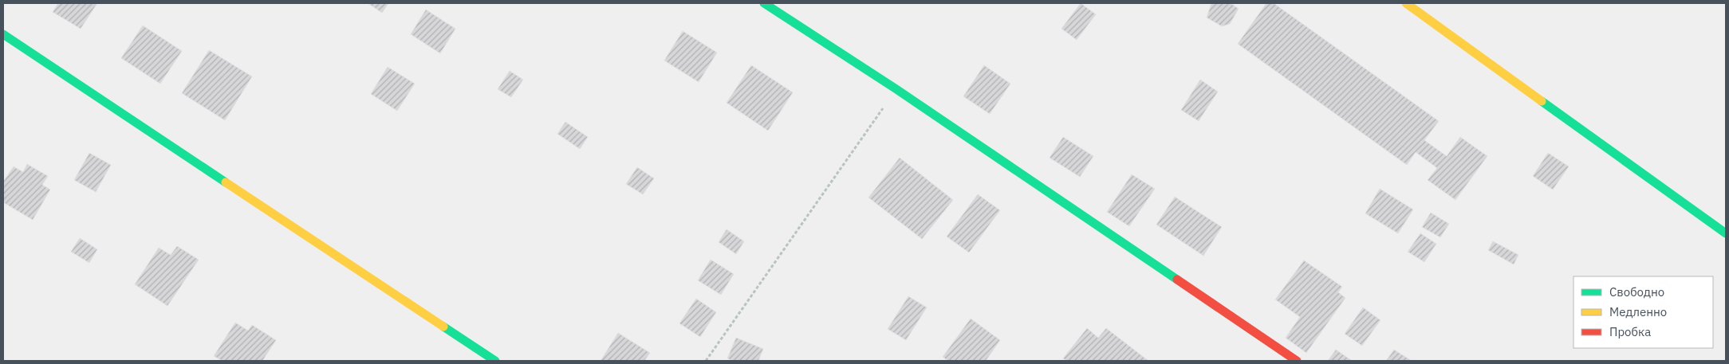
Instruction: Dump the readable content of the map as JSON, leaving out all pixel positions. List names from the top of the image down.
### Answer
{
  "legend": ["Свободно", "Медленно", "Пробка"]
}
